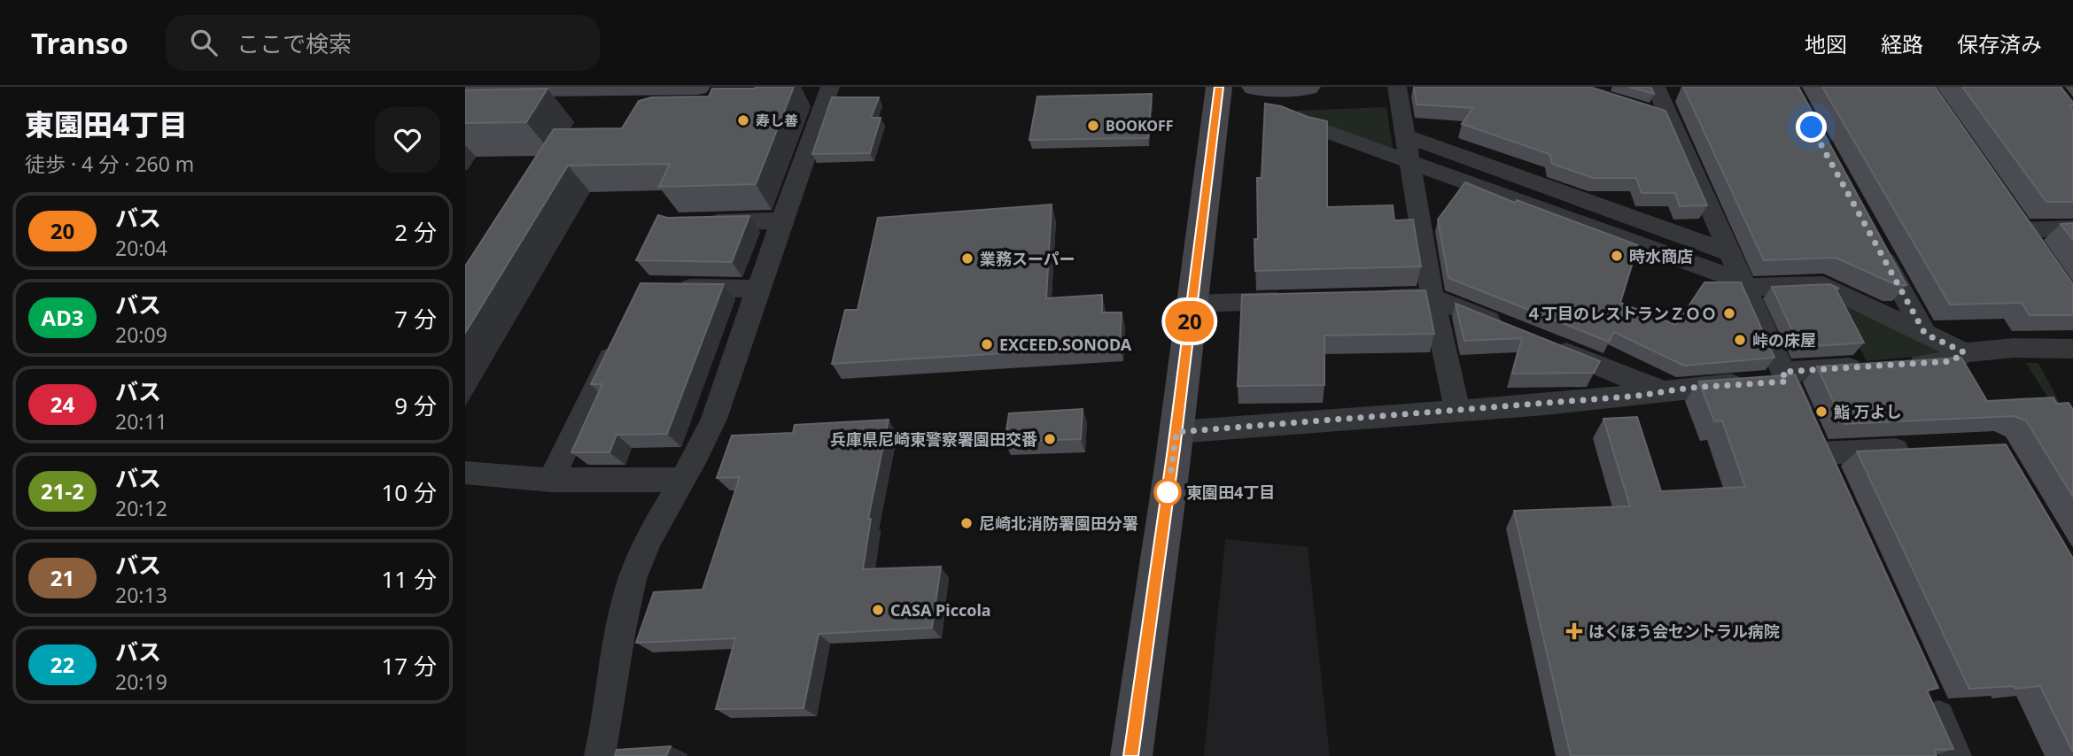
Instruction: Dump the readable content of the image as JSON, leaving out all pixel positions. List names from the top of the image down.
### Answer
{
  "places": {
    "other": [
      "寿し善",
      "BOOKOFF",
      "時水商店",
      "業務スーパー",
      "４丁目のレストランＺＯＯ",
      "峠の床屋",
      "EXCEED.SONODA",
      "鮨 万よし",
      "兵庫県尼崎東警察署園田交番",
      "東園田4丁目",
      "尼崎北消防署園田分署",
      "CASA Piccola"
    ],
    "health": ["はくほう会セントラル病院"]
  },
  "lines": ["bus line 20"],
  "page": {
    "header": "Transo",
    "search": "ここで検索",
    "nav": ["地図", "経路", "保存済み"],
    "heading": ["東園田4丁目", "徒歩 · 4 分 · 260 m"],
    "on_map": "20",
    "list": [
      {
        "mark": "20",
        "name": "バス",
        "note": "20:04",
        "value": "2 分"
      },
      {
        "mark": "AD3",
        "name": "バス",
        "note": "20:09",
        "value": "7 分"
      },
      {
        "mark": "24",
        "name": "バス",
        "note": "20:11",
        "value": "9 分"
      },
      {
        "mark": "21-2",
        "name": "バス",
        "note": "20:12",
        "value": "10 分"
      },
      {
        "mark": "21",
        "name": "バス",
        "note": "20:13",
        "value": "11 分"
      },
      {
        "mark": "22",
        "name": "バス",
        "note": "20:19",
        "value": "17 分"
      }
    ]
  }
}
